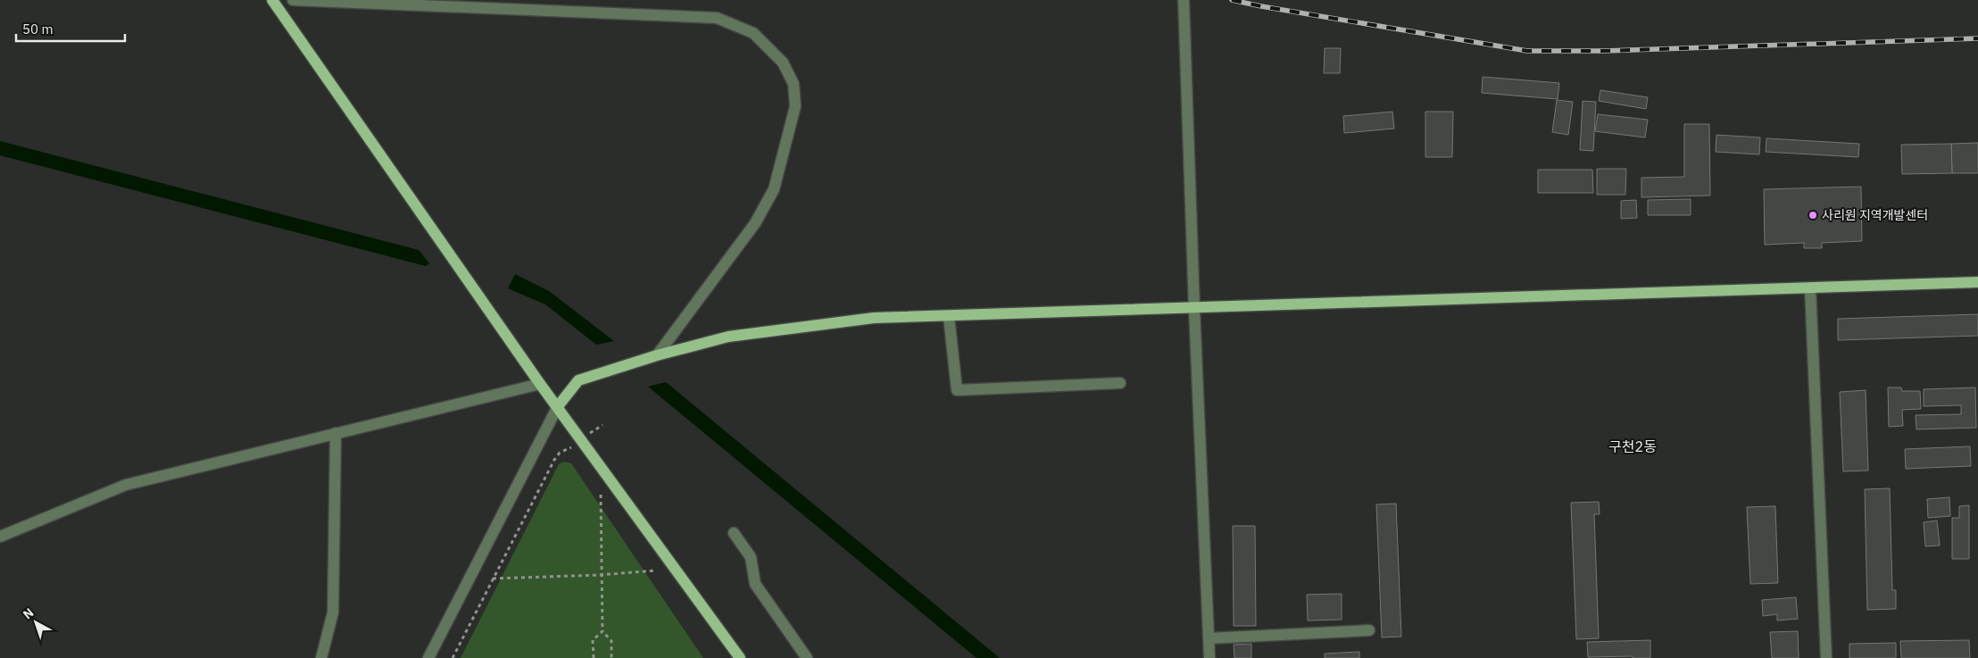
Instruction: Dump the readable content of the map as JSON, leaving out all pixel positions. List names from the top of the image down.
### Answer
{
  "districts": ["구천2동"],
  "places": ["사리원 지역개발센터"],
  "scale_bar": "50 m",
  "north": "top left"
}
